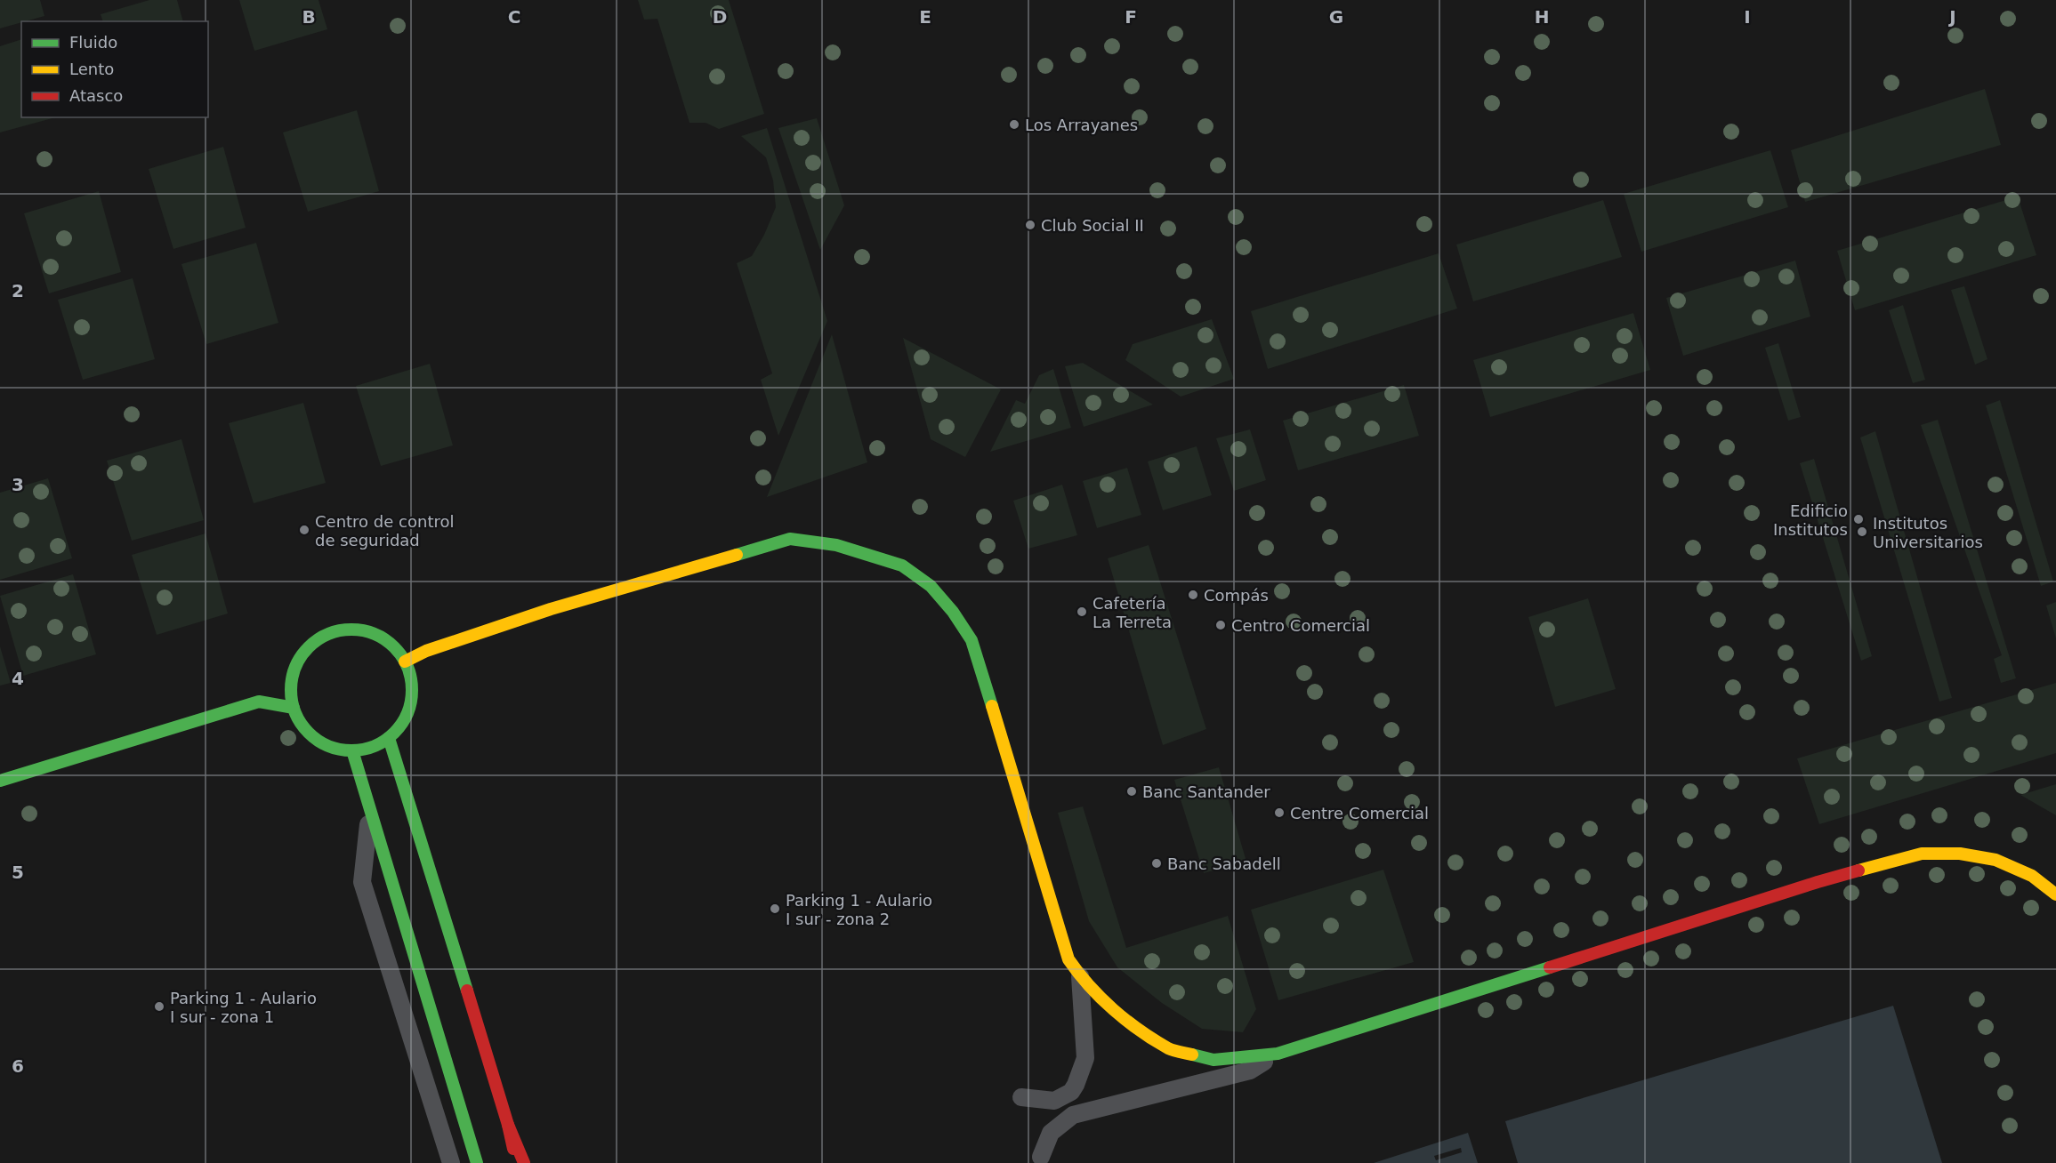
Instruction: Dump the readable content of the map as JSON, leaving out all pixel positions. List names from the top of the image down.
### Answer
{
  "places": [
    "Los Arrayanes",
    "Club Social II",
    "Edificio Institutos",
    "Centro de control de seguridad",
    "Institutos Universitarios",
    "Compás",
    "Cafetería La Terreta",
    "Centro Comercial",
    "Banc Santander",
    "Centre Comercial",
    "Banc Sabadell",
    "Parking 1 - Aulario I sur - zona 2",
    "Parking 1 - Aulario I sur - zona 1"
  ],
  "legend": ["Fluido", "Lento", "Atasco"],
  "grid": {
    "columns": [
      "B",
      "C",
      "D",
      "E",
      "F",
      "G",
      "H",
      "I",
      "J"
    ],
    "rows": [
      "2",
      "3",
      "4",
      "5",
      "6"
    ]
  }
}
